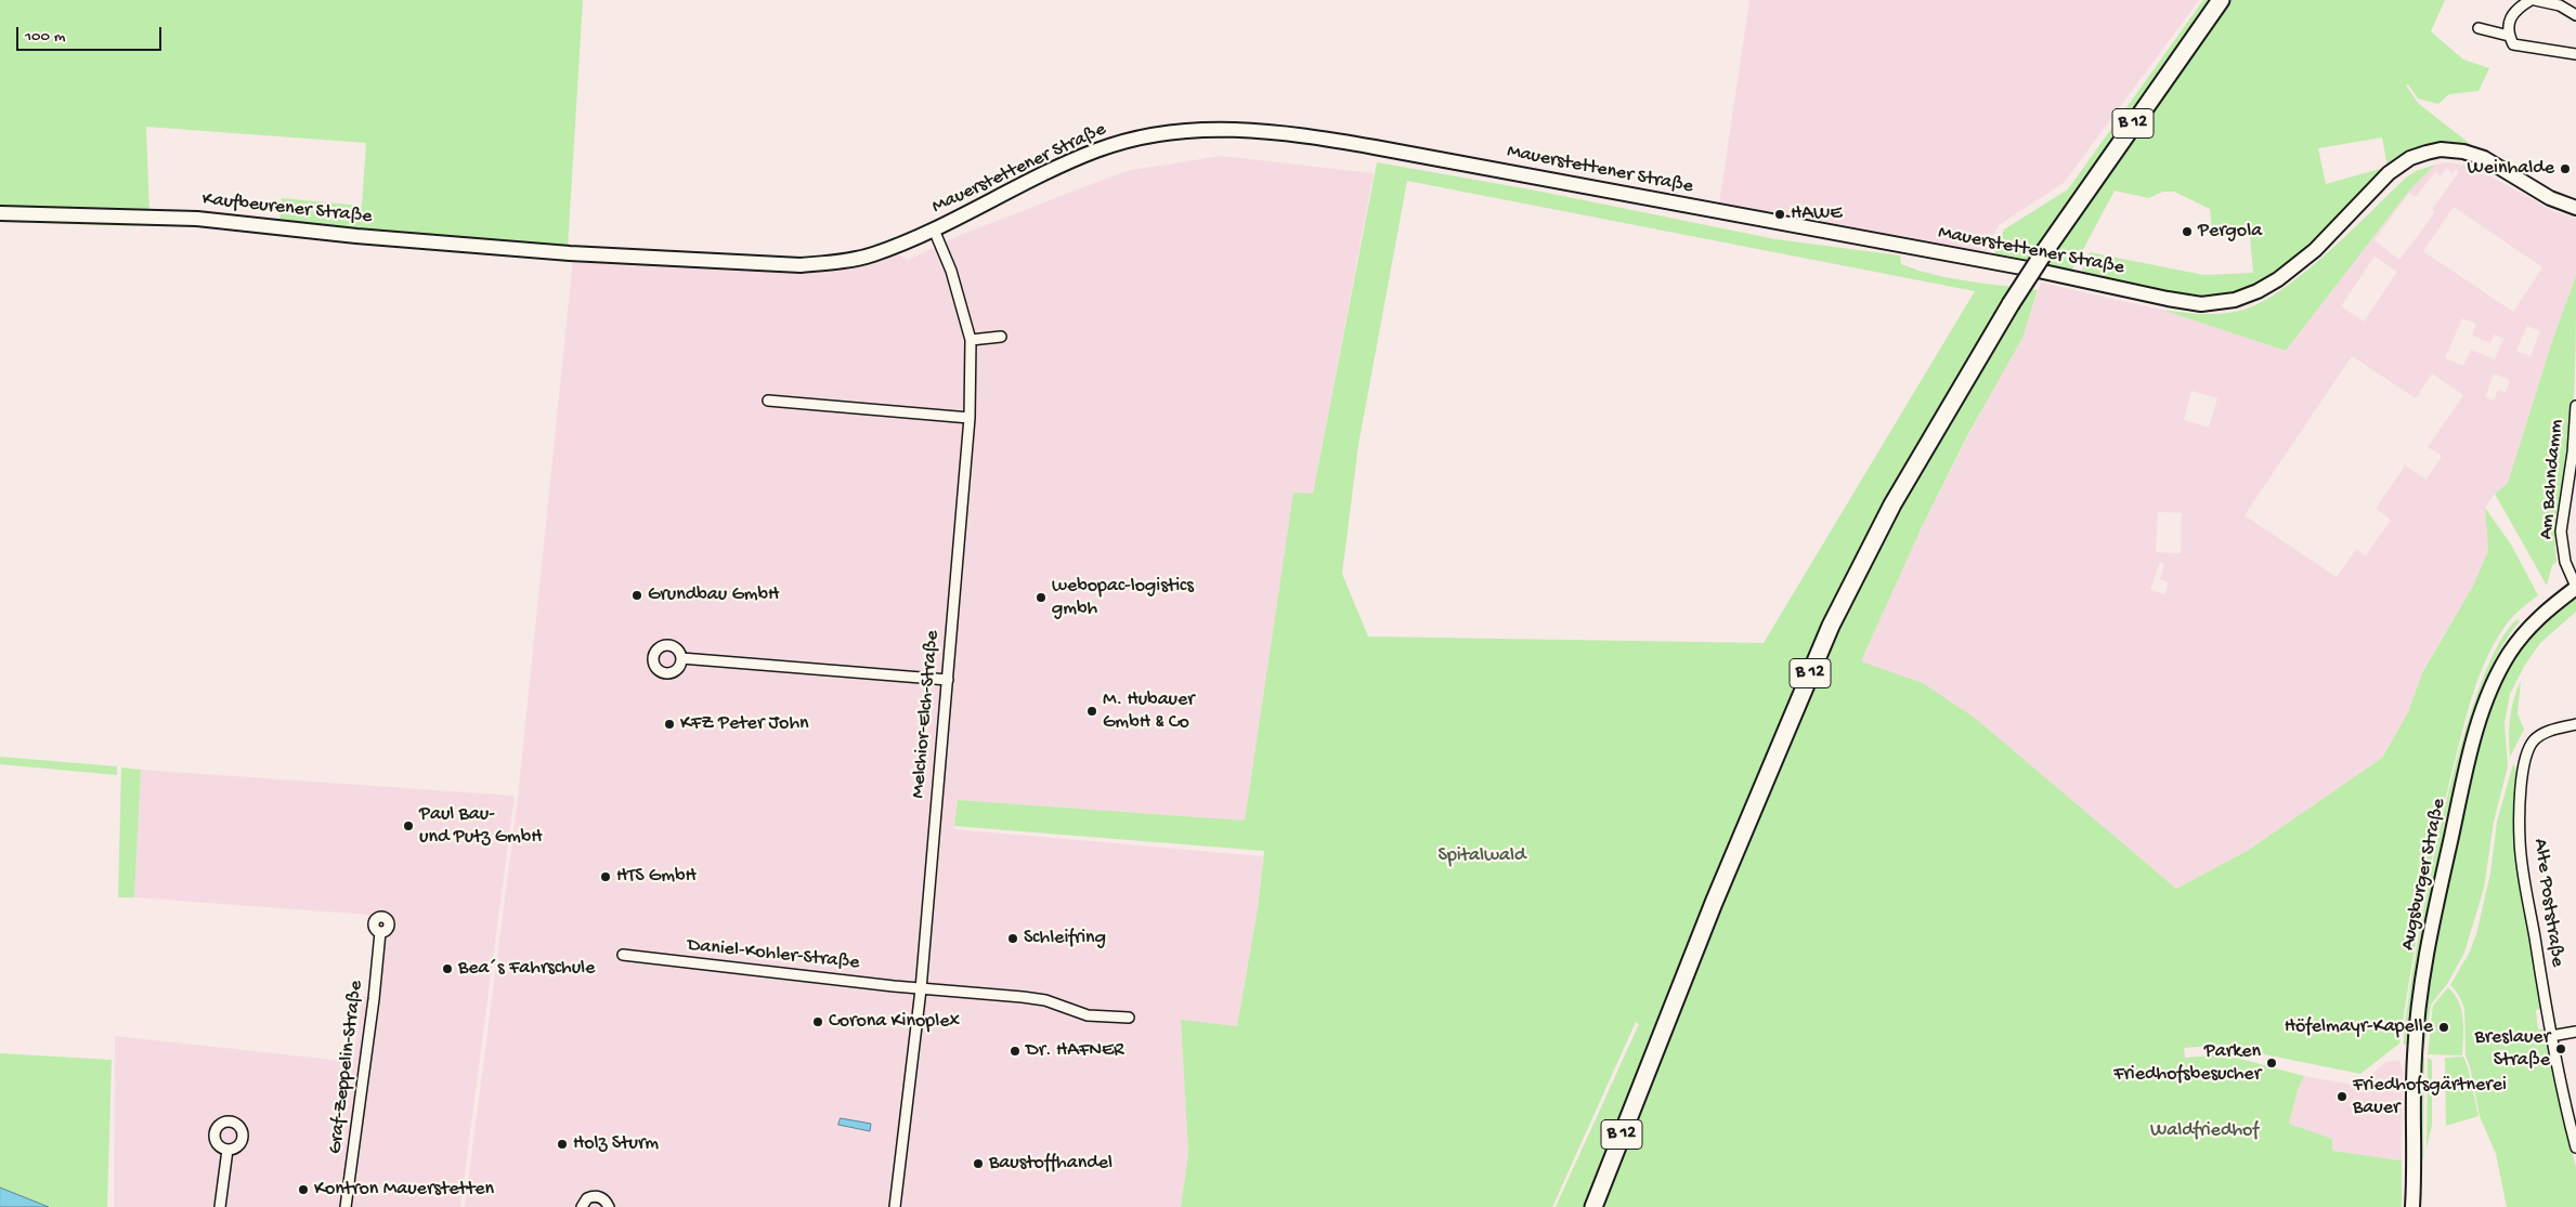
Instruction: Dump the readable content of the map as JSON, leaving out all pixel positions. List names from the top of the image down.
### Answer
{
  "streets": {
    "main road": [
      "B 12",
      "Mauerstettener Straße",
      "Kaufbeurener Straße",
      "Augsburger Straße"
    ],
    "street": [
      "Am Bahndamm",
      "Melchior-Elch-Straße",
      "Alte Poststraße",
      "Daniel-Kohler-Straße",
      "Graf-Zeppelin-Straße"
    ]
  },
  "crossings": [
    ["Mauerstettener Straße", "Kaufbeurener Straße"],
    ["Mauerstettener Straße", "Melchior-Elch-Straße"],
    ["Am Bahndamm", "Augsburger Straße"],
    ["Melchior-Elch-Straße", "Daniel-Kohler-Straße"]
  ],
  "parks": ["Spitalwald", "Waldfriedhof"],
  "places": [
    "Weinhalde",
    "HAWE",
    "Pergola",
    "Grundbau GmbH",
    "webopac-logistics gmbh",
    "M. Hubauer GmbH & Co",
    "KFZ Peter John",
    "Paul Bau- und Putz GmbH",
    "HTS GmbH",
    "Schleifring",
    "Bea´s Fahrschule",
    "Corona Kinoplex",
    "Höfelmayr-Kapelle",
    "Breslauer Straße",
    "Dr. HAFNER",
    "Parken Friedhofsbesucher",
    "Friedhofsgärtnerei Bauer",
    "Holz Sturm",
    "Baustoffhandel",
    "Kontron Mauerstetten"
  ],
  "scale_bar": "100 m"
}
